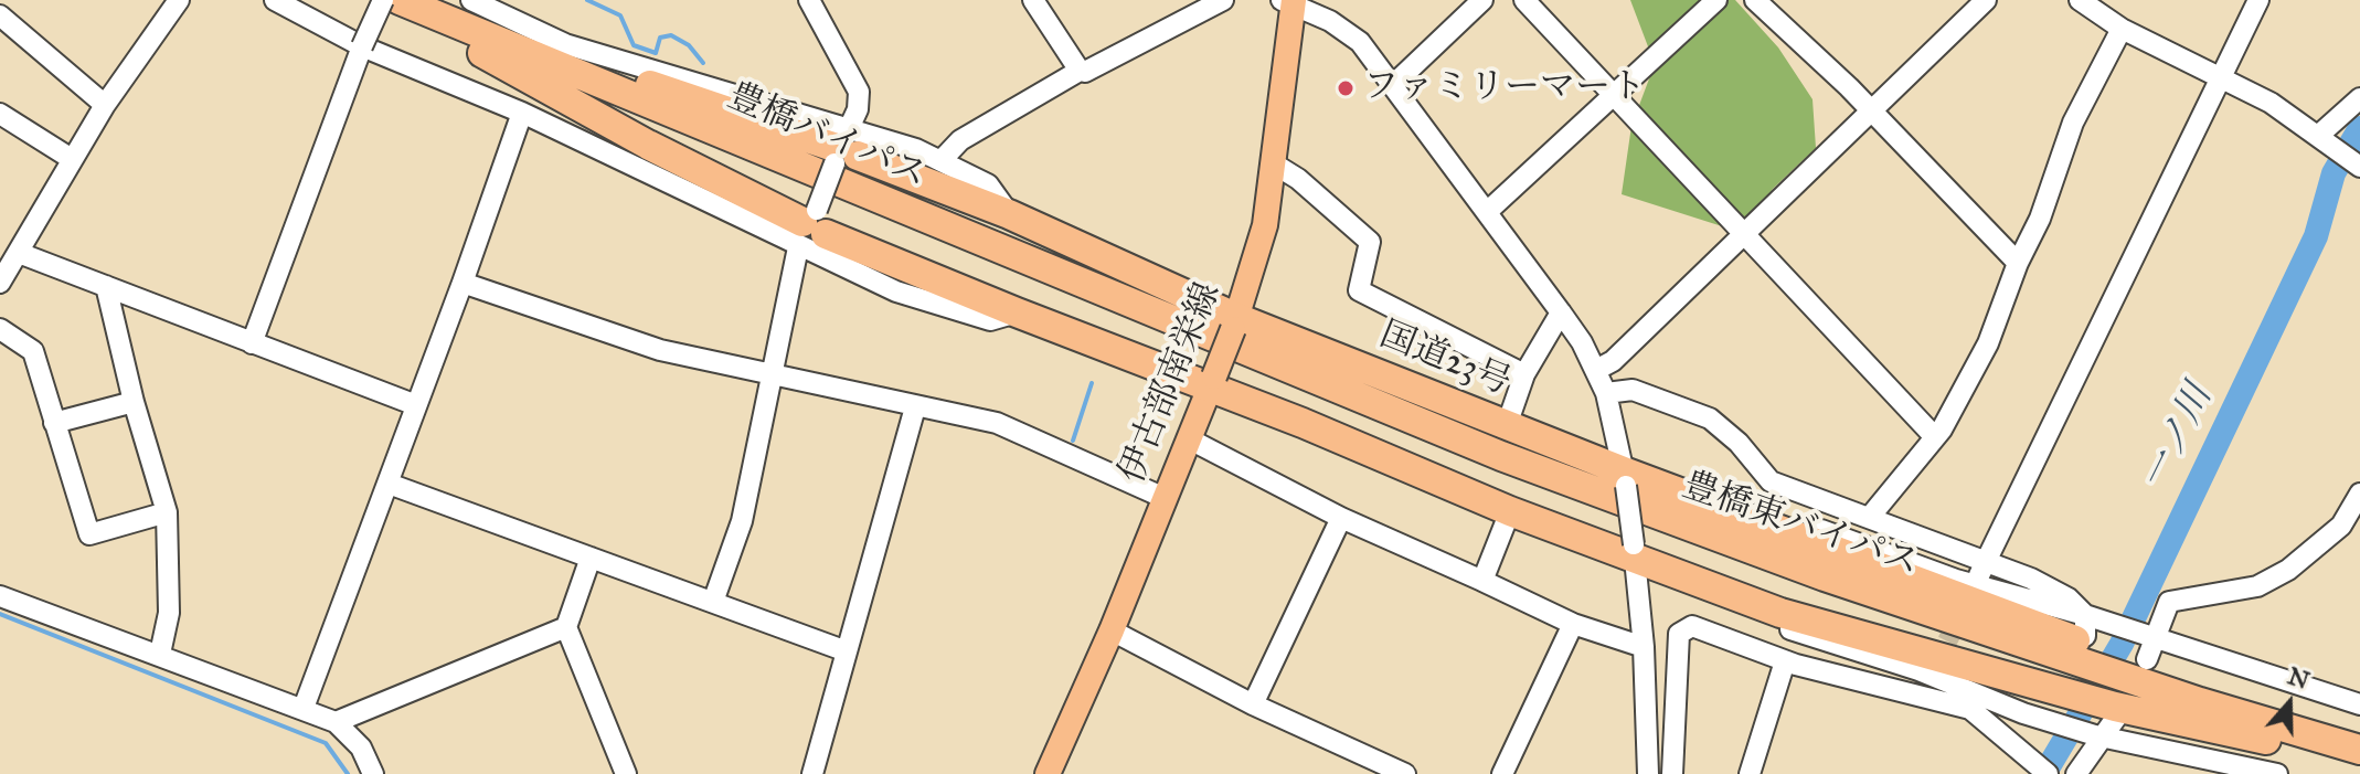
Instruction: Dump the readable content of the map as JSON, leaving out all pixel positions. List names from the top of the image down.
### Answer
{
  "streets": {
    "highway": ["豊橋バイパス", "国道23号", "豊橋東バイパス"],
    "main road": ["伊古部南栄線"]
  },
  "crossings": [
    ["豊橋バイパス", "国道23号"],
    ["豊橋バイパス", "伊古部南栄線"],
    ["豊橋バイパス", "豊橋東バイパス"],
    ["国道23号", "伊古部南栄線"],
    ["国道23号", "豊橋東バイパス"],
    ["伊古部南栄線", "豊橋東バイパス"]
  ],
  "water": ["一ノ川"],
  "places": ["ファミリーマート"],
  "north": "top"
}
